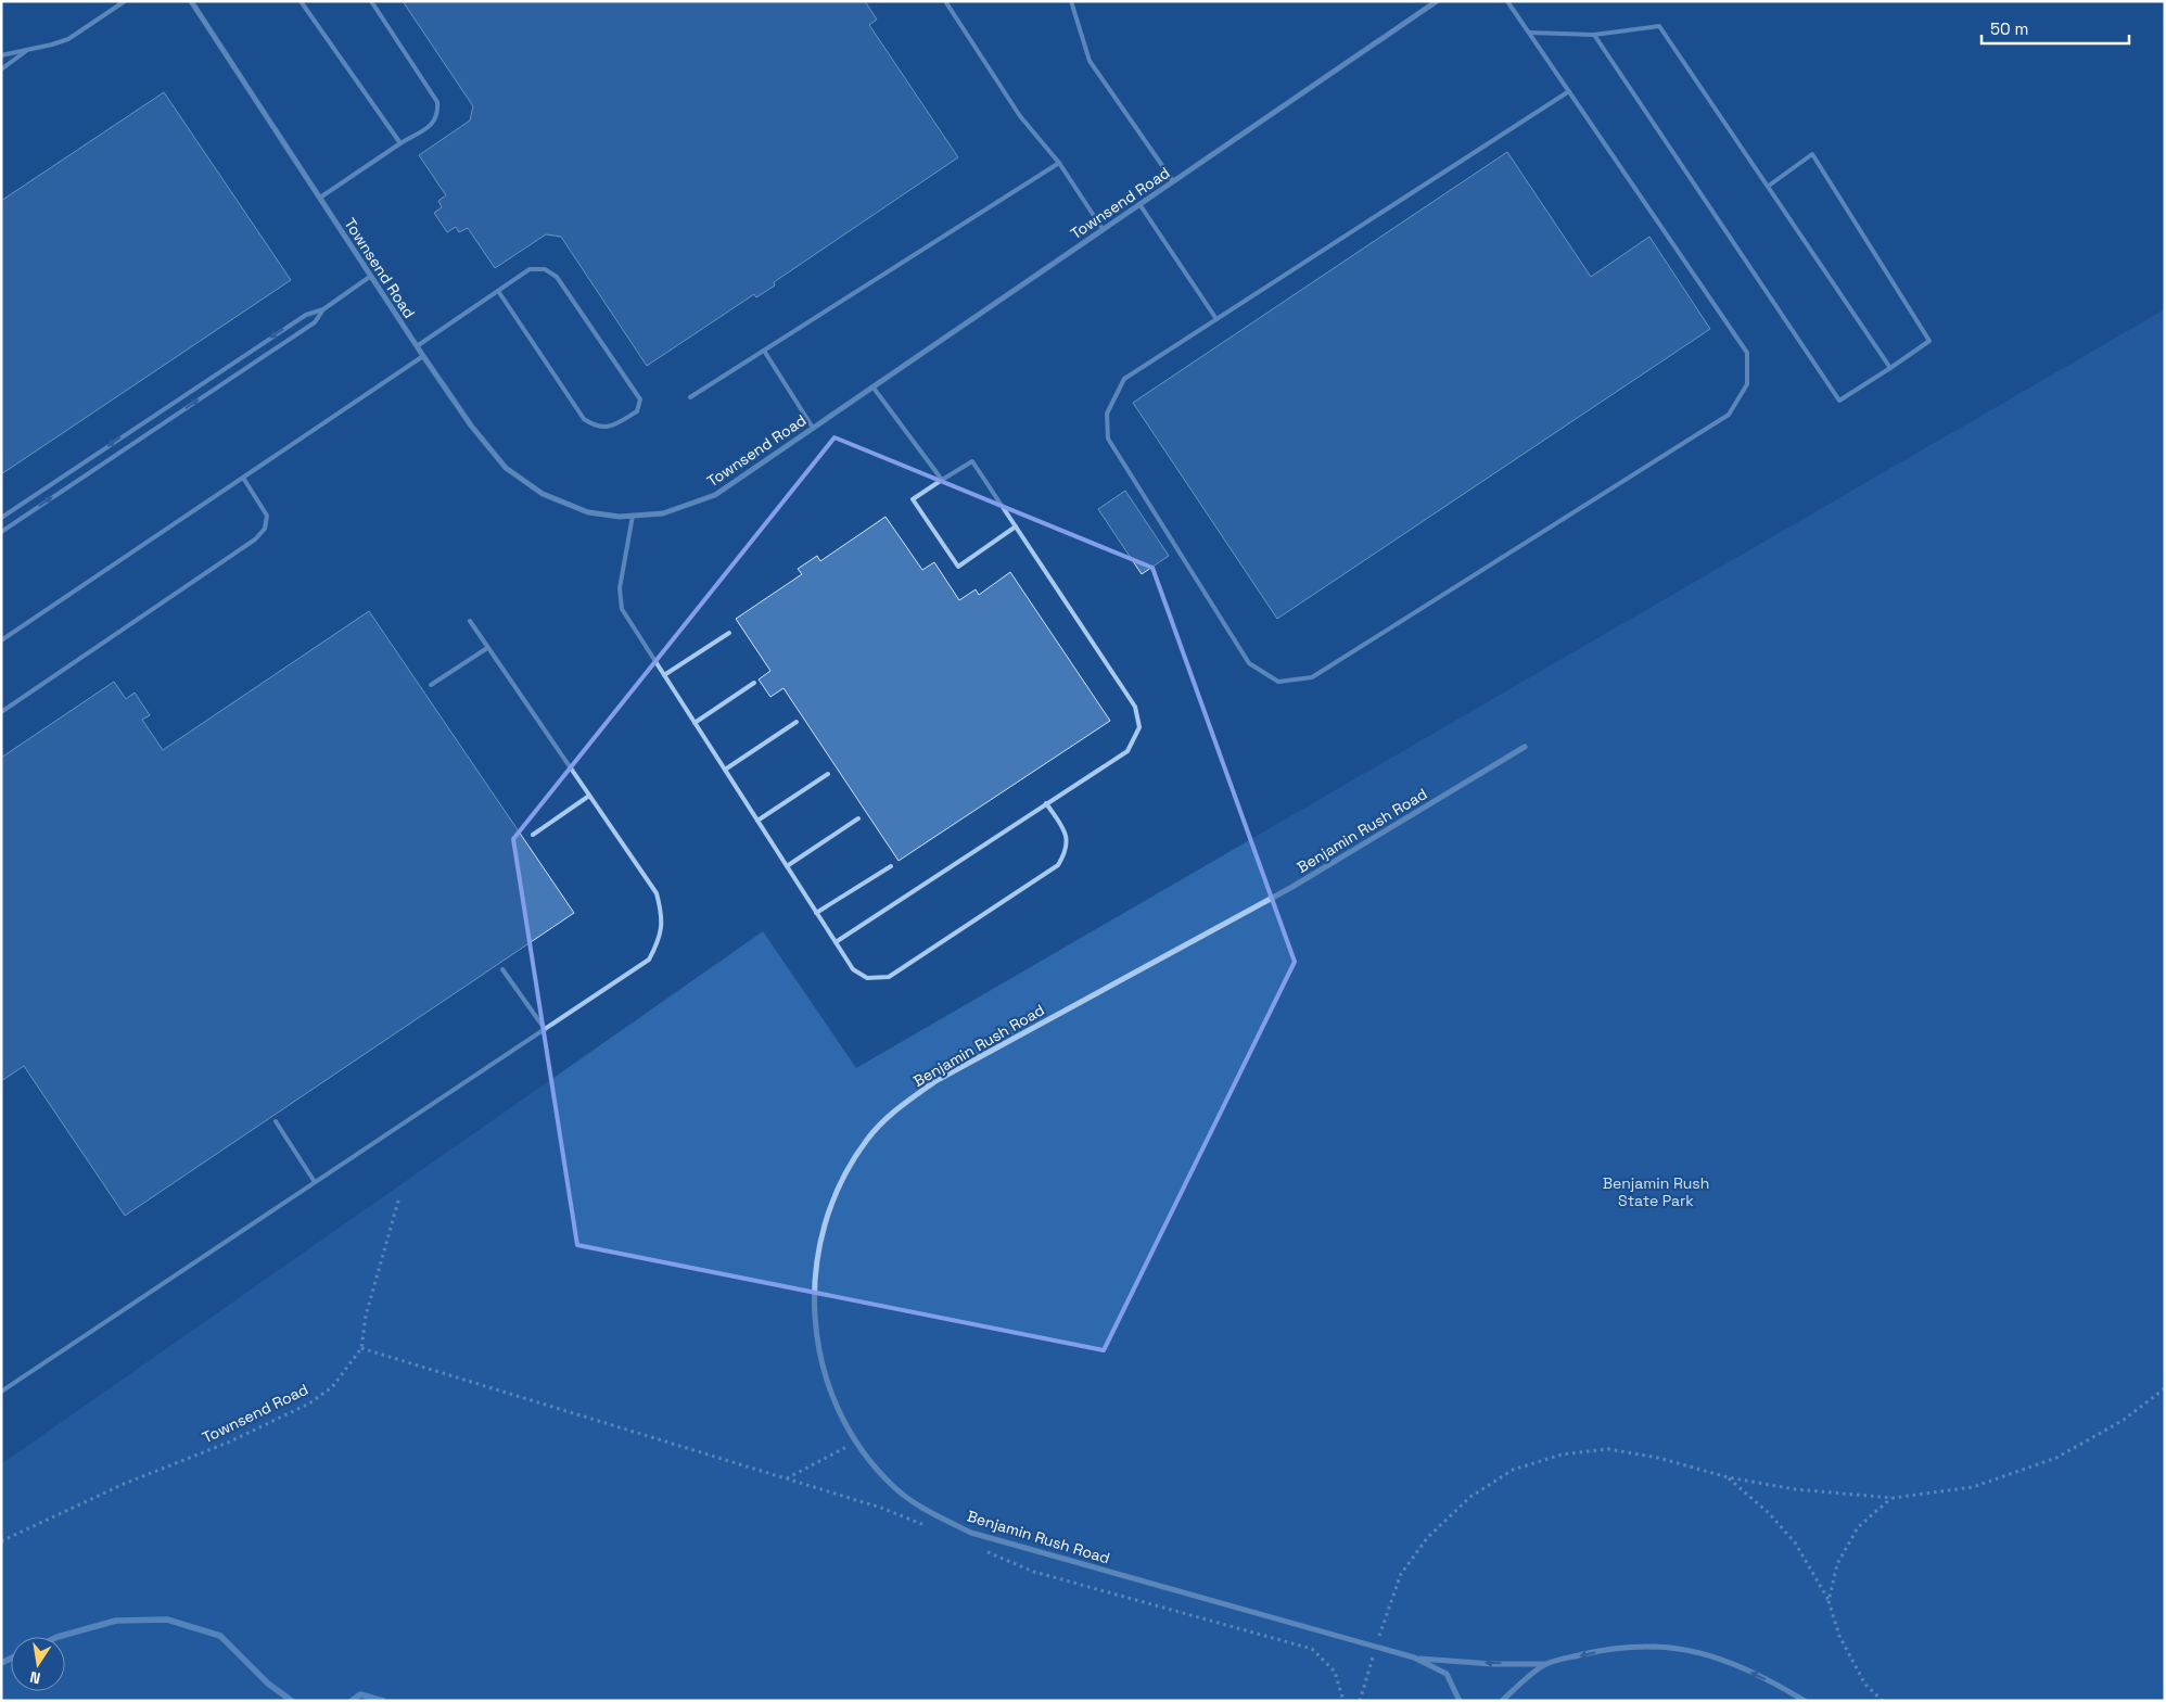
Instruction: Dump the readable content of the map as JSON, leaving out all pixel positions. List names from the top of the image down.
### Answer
{
  "streets": {
    "street": ["Townsend Road", "Benjamin Rush Road"]
  },
  "parks": ["Benjamin Rush State Park"],
  "scale_bar": "50 m",
  "north": "bottom"
}
